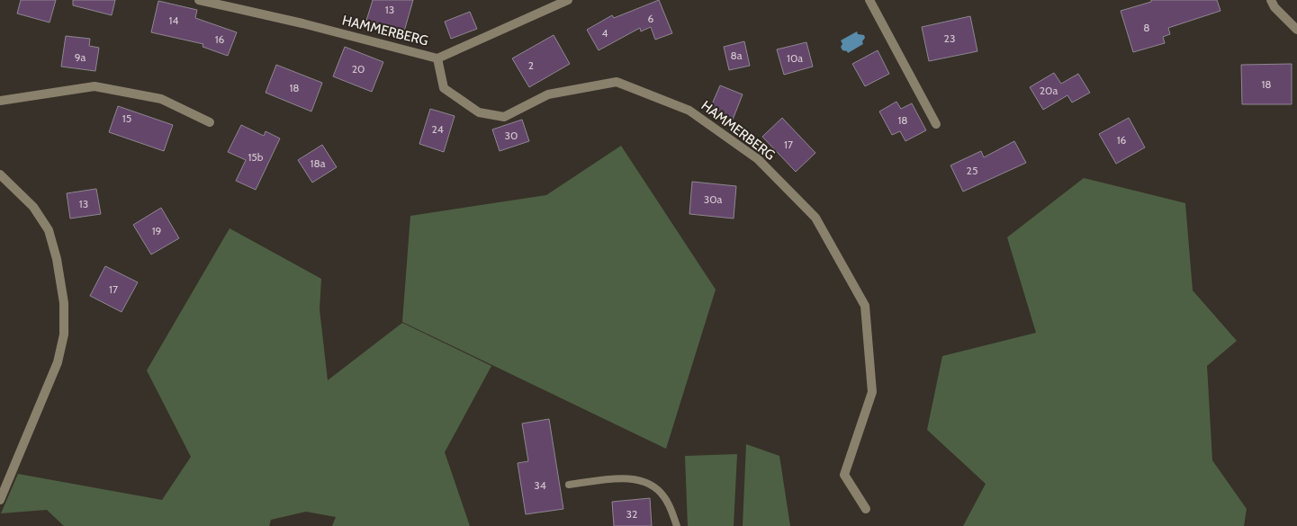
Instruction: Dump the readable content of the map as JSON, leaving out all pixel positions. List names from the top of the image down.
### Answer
{
  "streets": {
    "street": ["HAMMERBERG"]
  },
  "house_numbers": [
    "13",
    "6",
    "14",
    "8",
    "4",
    "23",
    "16",
    "8a",
    "9a",
    "10a",
    "2",
    "20",
    "18",
    "18",
    "20a",
    "15",
    "18",
    "24",
    "30",
    "16",
    "17",
    "15b",
    "18a",
    "25",
    "30a",
    "13",
    "19",
    "17",
    "34",
    "32"
  ]
}
